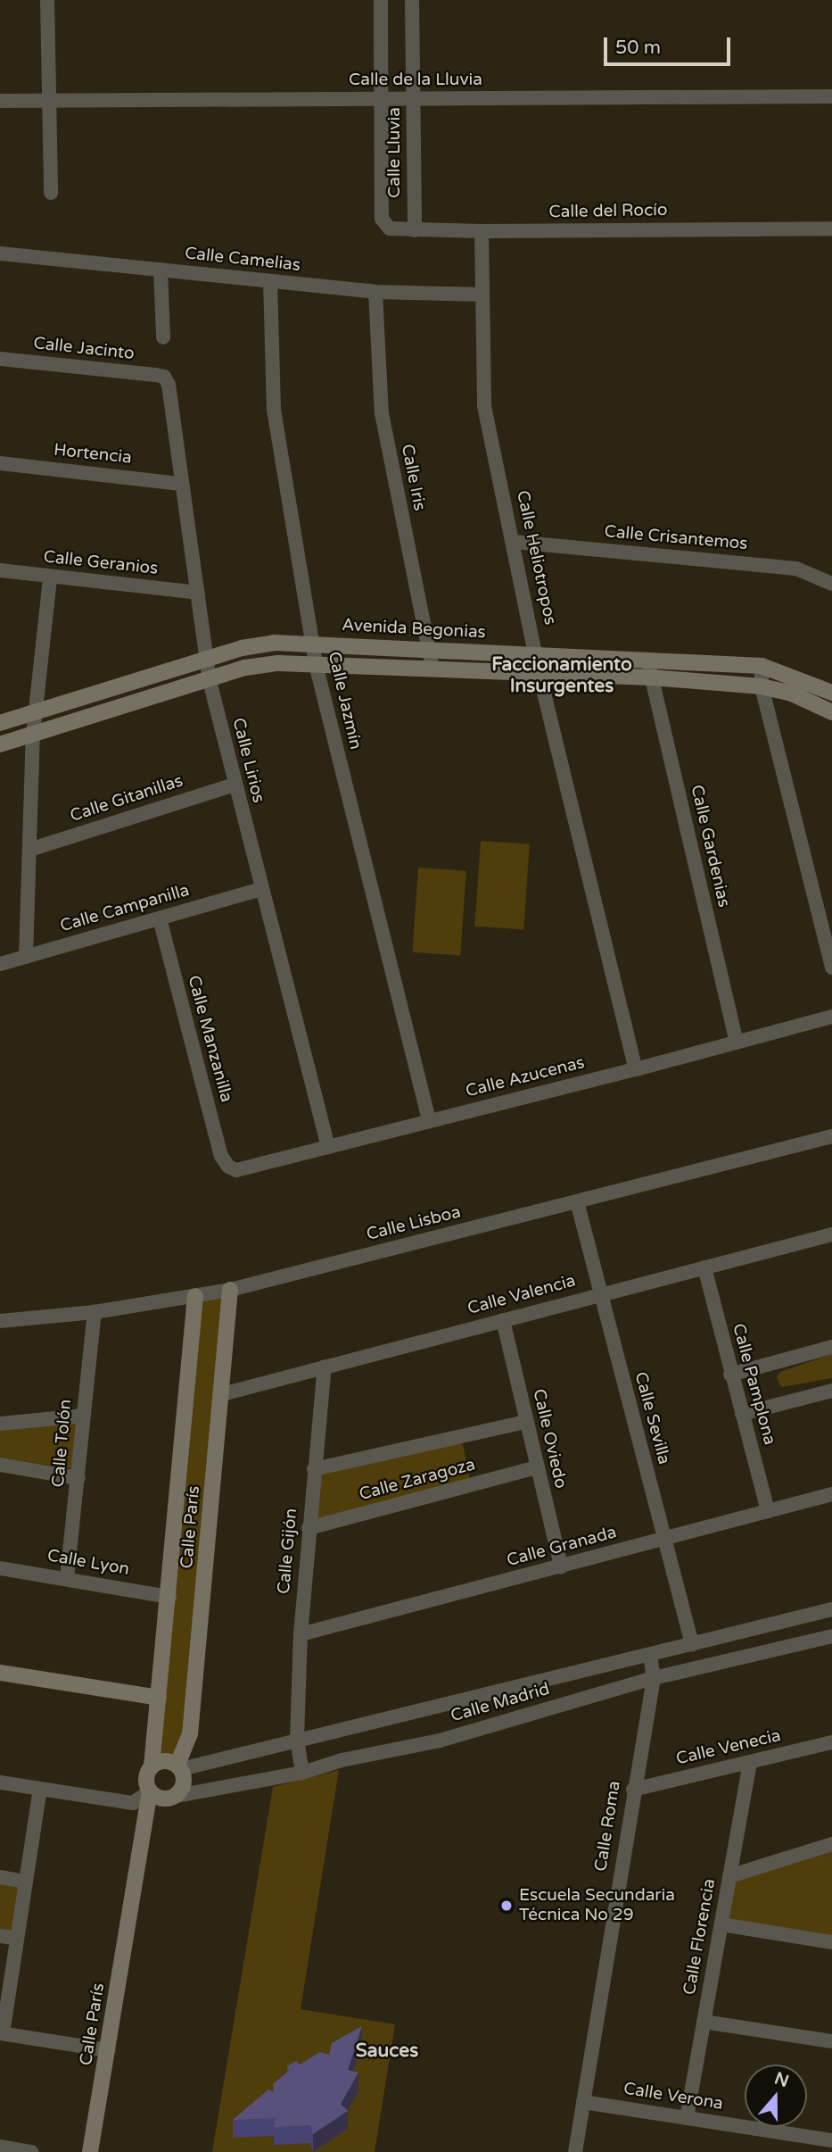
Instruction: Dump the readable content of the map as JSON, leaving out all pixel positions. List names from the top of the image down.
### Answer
{
  "streets": {
    "street": [
      "Calle de la Lluvia",
      "Calle Lluvia",
      "Calle del Rocío",
      "Calle Camelias",
      "Calle Jacinto",
      "Hortencia",
      "Calle Iris",
      "Calle Crisantemos",
      "Calle Heliotropos",
      "Calle Geranios",
      "Avenida Begonias",
      "Calle Jazmín",
      "Calle Lirios",
      "Calle Gitanillas",
      "Calle Gardenias",
      "Calle Campanilla",
      "Calle Manzanilla",
      "Calle Azucenas",
      "Calle Lisboa",
      "Calle Valencia",
      "Calle Pamplona",
      "Calle Sevilla",
      "Calle Oviedo",
      "Calle Tolón",
      "Calle Zaragoza",
      "Calle París",
      "Calle Granada",
      "Calle Gijón",
      "Calle Lyon",
      "Calle Madrid",
      "Calle Venecia",
      "Calle Roma",
      "Calle Florencia",
      "Calle Verona"
    ]
  },
  "crossings": [
    ["Calle de la Lluvia", "Calle Lluvia"],
    ["Calle Lluvia", "Calle del Rocío"],
    ["Calle del Rocío", "Calle Heliotropos"],
    ["Calle Camelias", "Calle Iris"],
    ["Calle Camelias", "Calle Heliotropos"],
    ["Calle Camelias", "Calle Jazmín"],
    ["Calle Jacinto", "Calle Lirios"],
    ["Hortencia", "Calle Lirios"],
    ["Calle Iris", "Avenida Begonias"],
    ["Calle Crisantemos", "Calle Heliotropos"],
    ["Calle Heliotropos", "Avenida Begonias"],
    ["Calle Heliotropos", "Calle Azucenas"],
    ["Calle Geranios", "Calle Lirios"],
    ["Avenida Begonias", "Calle Jazmín"],
    ["Avenida Begonias", "Calle Lirios"],
    ["Avenida Begonias", "Calle Gardenias"],
    ["Calle Jazmín", "Calle Azucenas"],
    ["Calle Lirios", "Calle Gitanillas"],
    ["Calle Lirios", "Calle Campanilla"],
    ["Calle Lirios", "Calle Azucenas"],
    ["Calle Gardenias", "Calle Azucenas"],
    ["Calle Campanilla", "Calle Manzanilla"],
    ["Calle Manzanilla", "Calle Azucenas"],
    ["Calle Lisboa", "Calle Sevilla"],
    ["Calle Lisboa", "Calle Tolón"],
    ["Calle Lisboa", "Calle París"],
    ["Calle Valencia", "Calle Pamplona"],
    ["Calle Valencia", "Calle Sevilla"],
    ["Calle Valencia", "Calle Oviedo"],
    ["Calle Valencia", "Calle París"],
    ["Calle Valencia", "Calle Gijón"],
    ["Calle Pamplona", "Calle Granada"],
    ["Calle Sevilla", "Calle Granada"],
    ["Calle Sevilla", "Calle Madrid"],
    ["Calle Oviedo", "Calle Zaragoza"],
    ["Calle Oviedo", "Calle Granada"],
    ["Calle Tolón", "Calle Lyon"],
    ["Calle Zaragoza", "Calle Gijón"],
    ["Calle París", "Calle Lyon"],
    ["Calle París", "Calle Madrid"],
    ["Calle Granada", "Calle Gijón"],
    ["Calle Gijón", "Calle Madrid"],
    ["Calle Madrid", "Calle Roma"],
    ["Calle Venecia", "Calle Roma"],
    ["Calle Venecia", "Calle Florencia"],
    ["Calle Roma", "Calle Verona"],
    ["Calle Florencia", "Calle Verona"]
  ],
  "districts": ["Faccionamiento Insurgentes", "Sauces"],
  "places": ["Escuela Secundaria Técnica No 29"],
  "scale_bar": "50 m",
  "north": "top"
}
